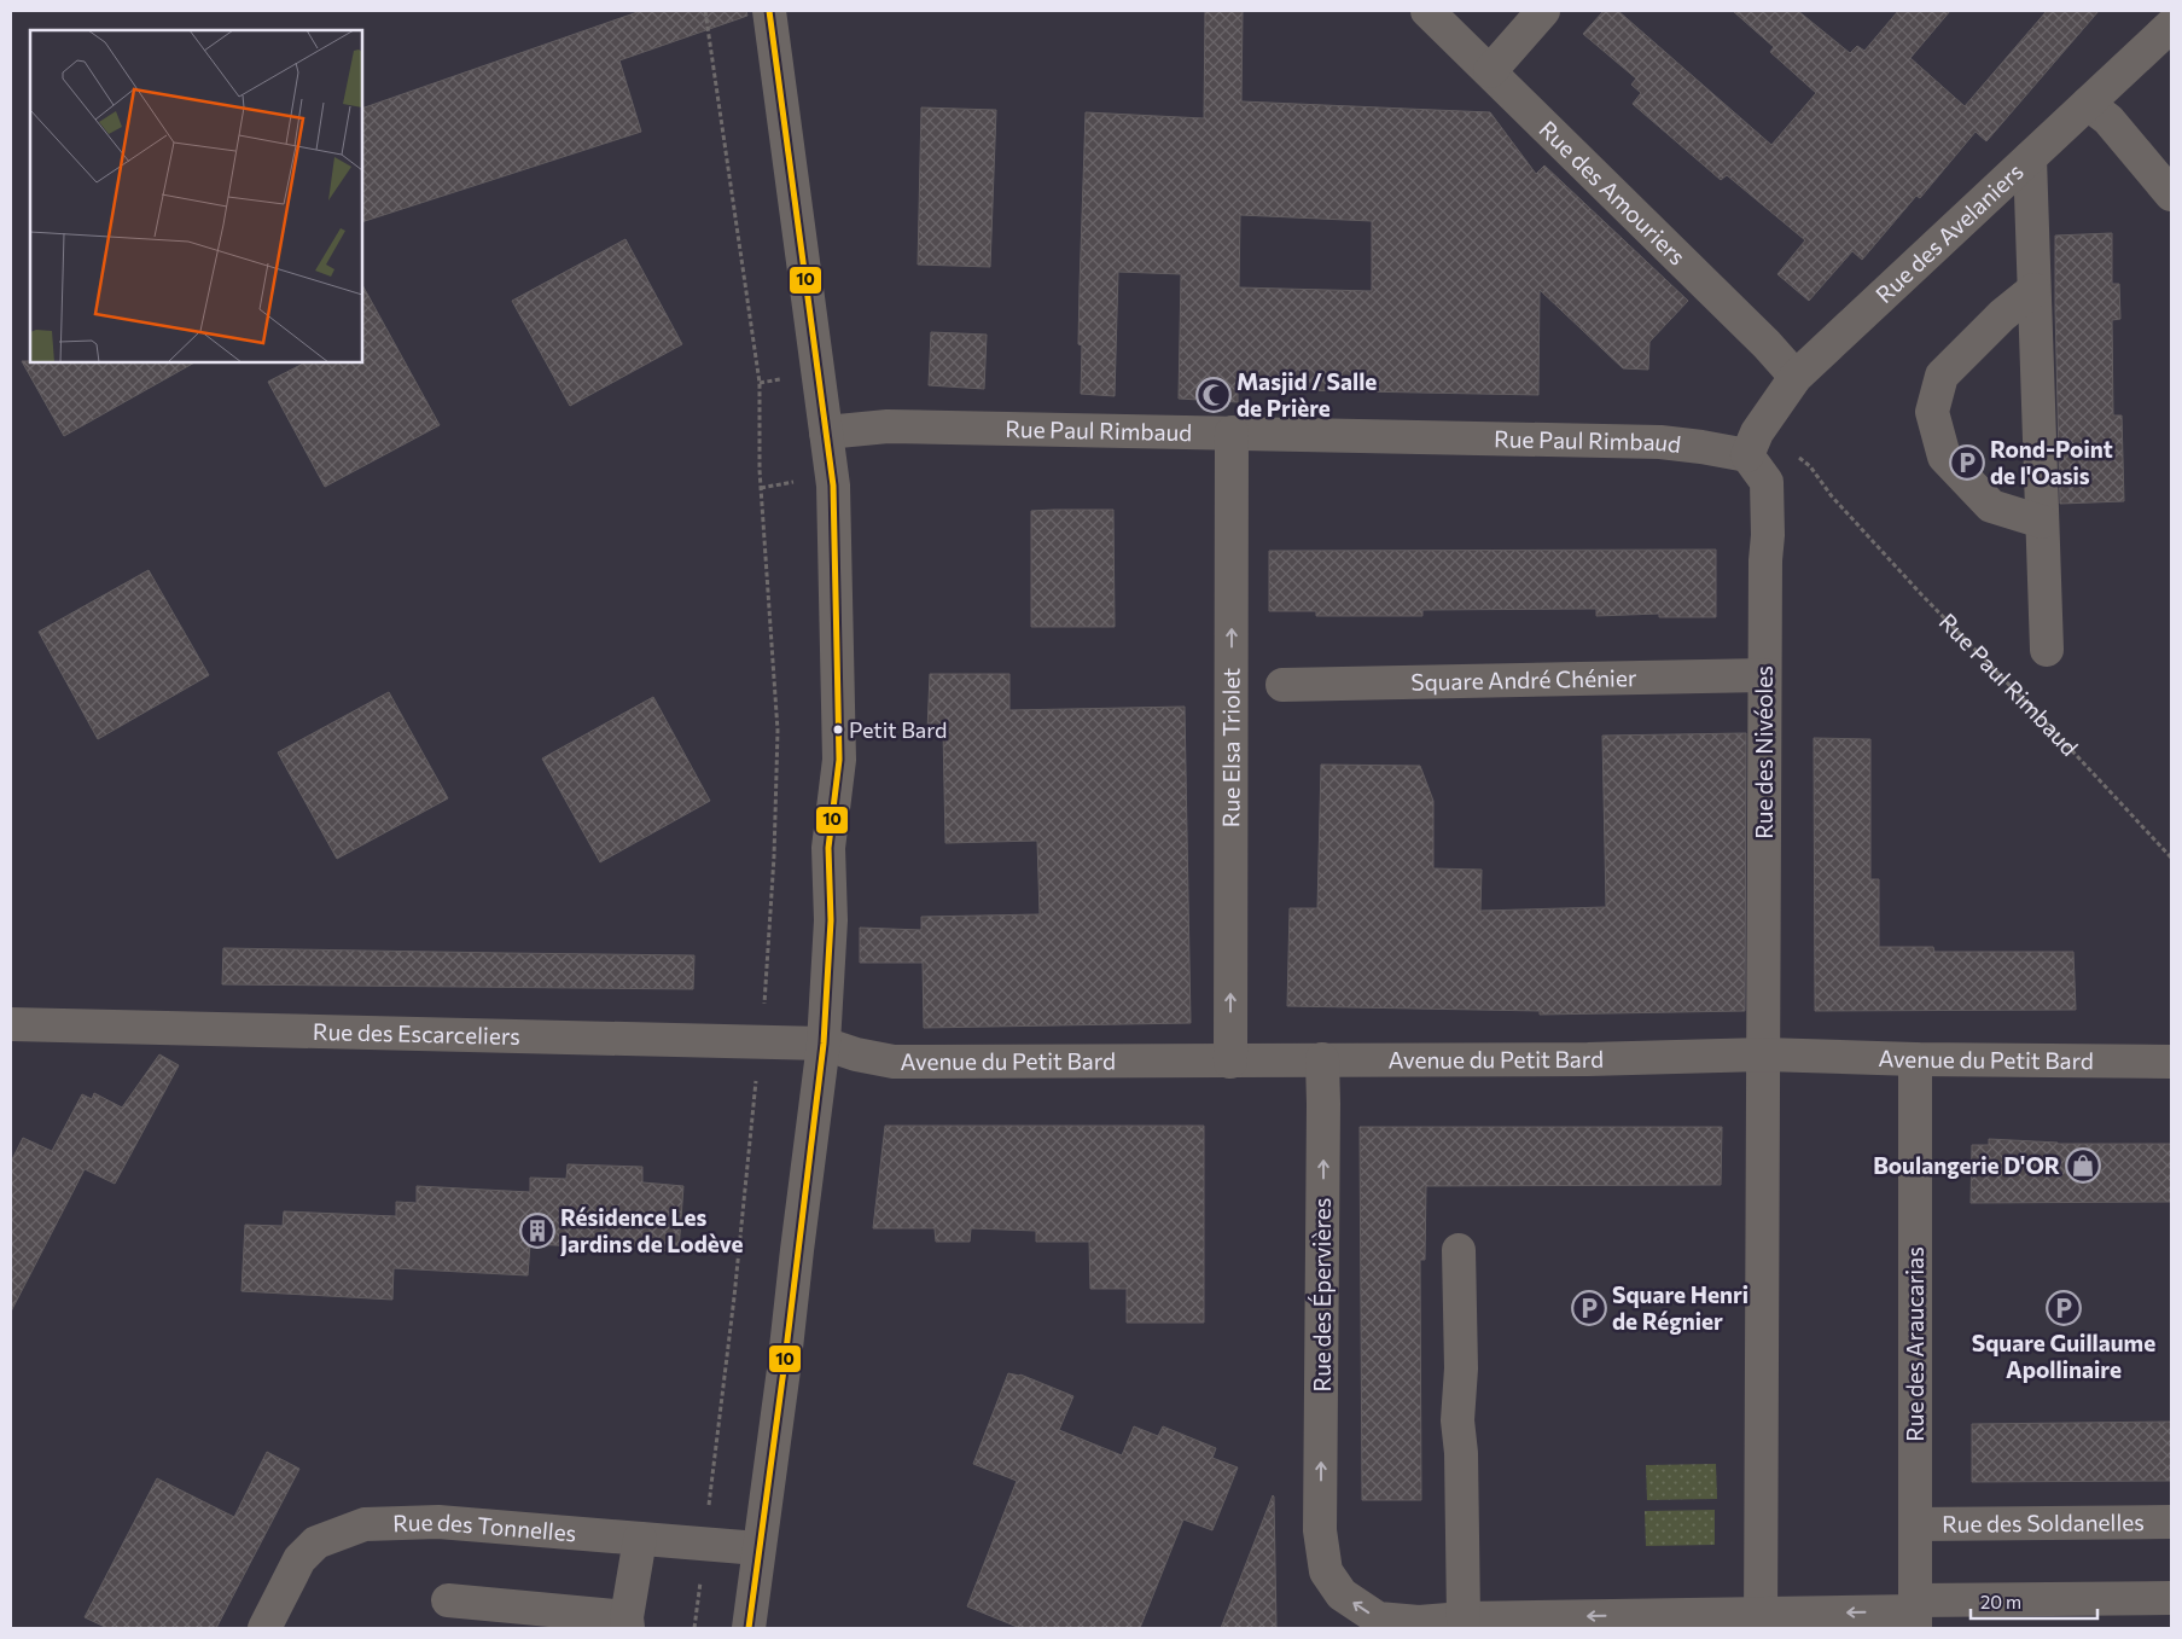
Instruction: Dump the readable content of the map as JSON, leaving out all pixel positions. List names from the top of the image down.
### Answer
{
  "streets": {
    "street": [
      "Rue des Amouriers",
      "Rue des Avelaniers",
      "Rue Paul Rimbaud",
      "Square André Chénier",
      "Rue Elsa Triolet",
      "Rue des Nivéoles",
      "Rue des Escarceliers",
      "Avenue du Petit Bard",
      "Rue des Épervières",
      "Rue des Araucarias",
      "Rue des Soldanelles",
      "Rue des Tonnelles"
    ]
  },
  "crossings": [
    ["Rue des Amouriers", "Rue des Avelaniers"],
    ["Rue des Avelaniers", "Rue Paul Rimbaud"],
    ["Rue des Avelaniers", "Rue des Nivéoles"],
    ["Rue Paul Rimbaud", "Rue Elsa Triolet"],
    ["Rue Paul Rimbaud", "Rue des Nivéoles"],
    ["Square André Chénier", "Rue des Nivéoles"],
    ["Rue Elsa Triolet", "Avenue du Petit Bard"],
    ["Rue des Nivéoles", "Avenue du Petit Bard"],
    ["Rue des Escarceliers", "Avenue du Petit Bard"],
    ["Avenue du Petit Bard", "Rue des Épervières"],
    ["Avenue du Petit Bard", "Rue des Araucarias"],
    ["Rue des Épervières", "Rue des Araucarias"],
    ["Rue des Araucarias", "Rue des Soldanelles"]
  ],
  "one_way": ["Rue Elsa Triolet"],
  "places": {
    "mosque": ["Masjid / Salle de Prière"],
    "parking": ["Rond-Point de l'Oasis", "Square Henri de Régnier", "Square Guillaume Apollinaire"],
    "other": ["Petit Bard"],
    "shop": ["Boulangerie D'OR"],
    "building": ["Résidence Les Jardins de Lodève"]
  },
  "lines": ["transit line 10"],
  "scale_bar": "20 m"
}
